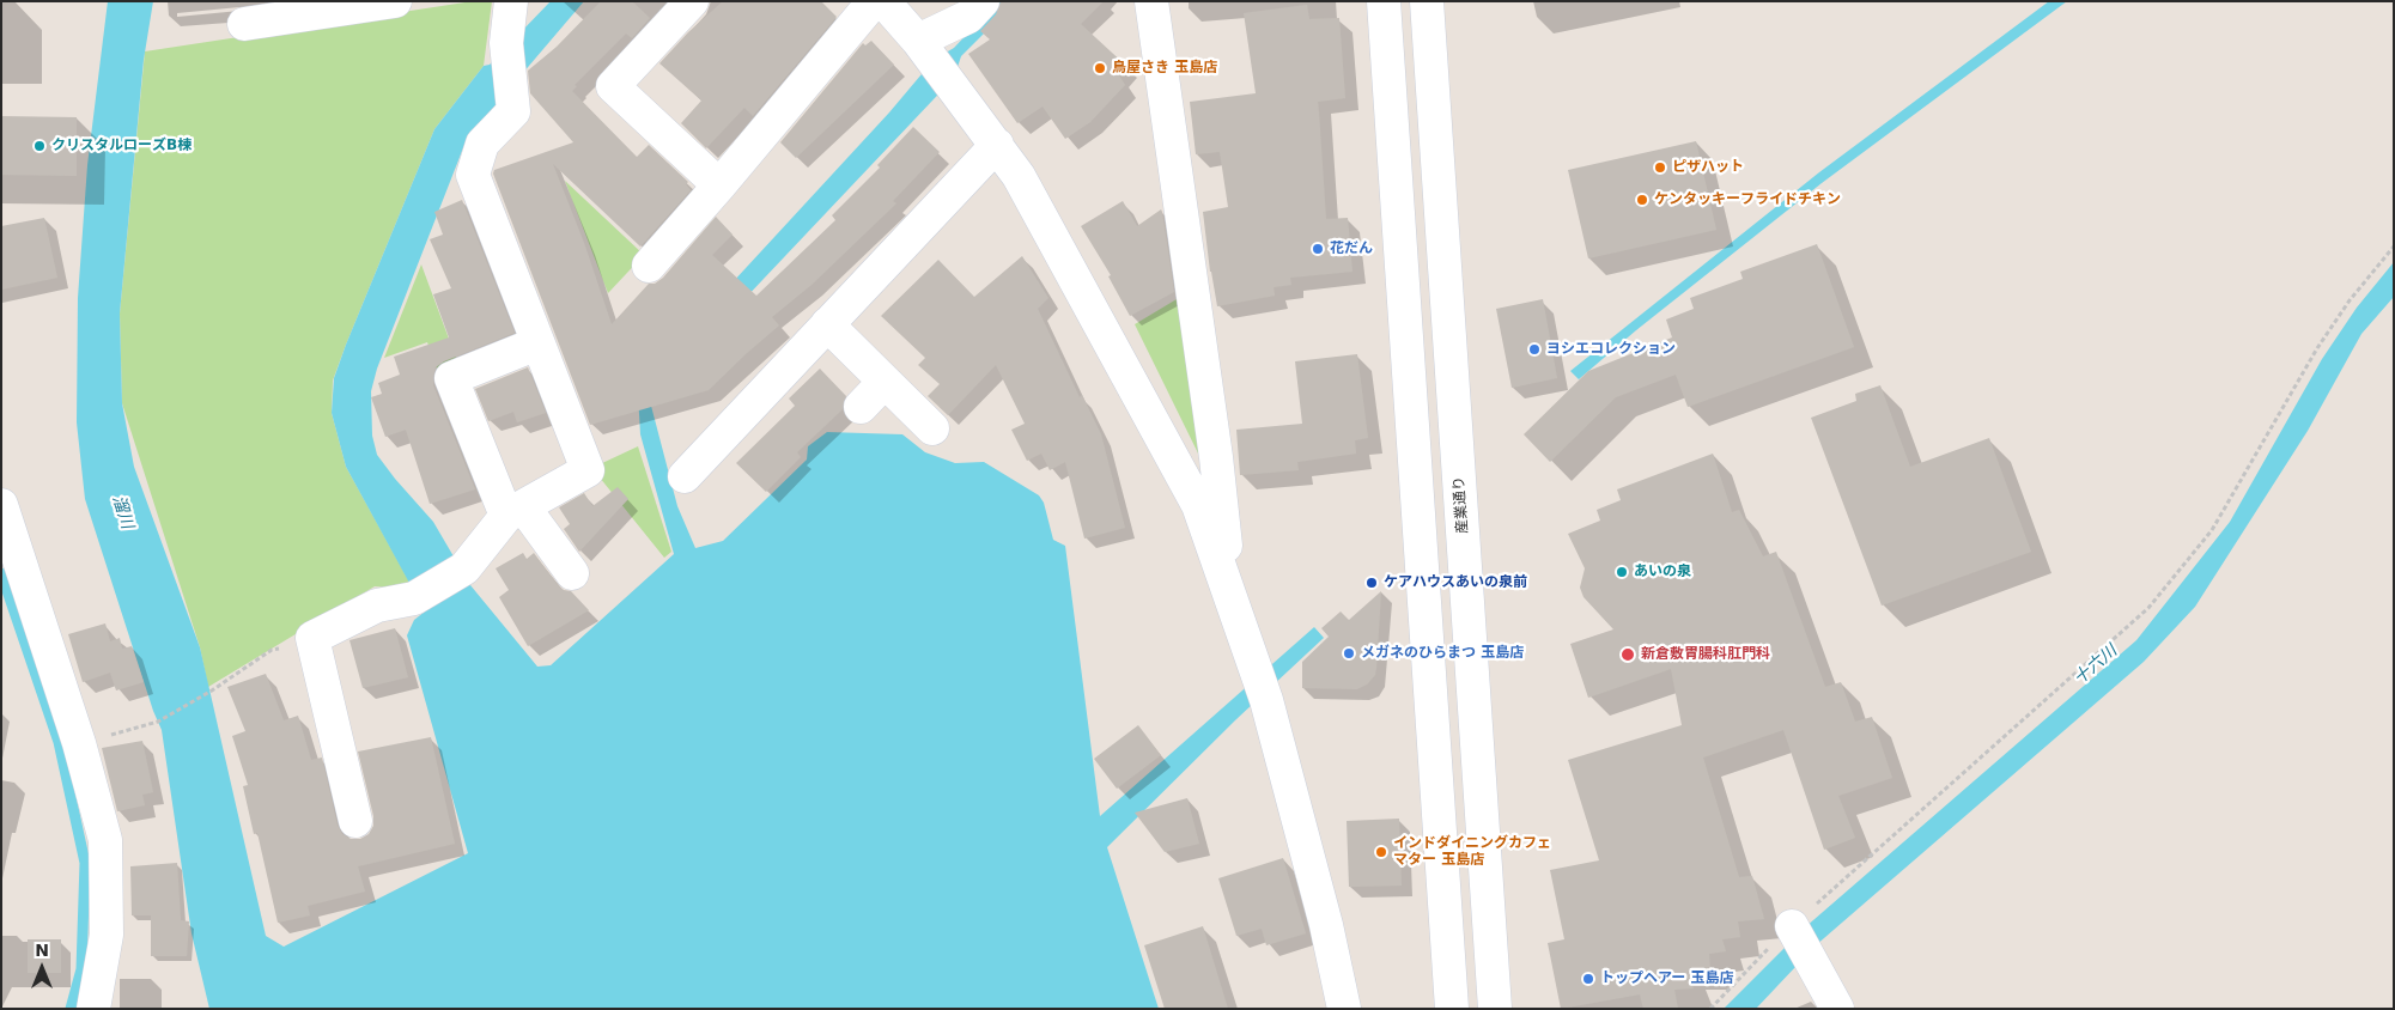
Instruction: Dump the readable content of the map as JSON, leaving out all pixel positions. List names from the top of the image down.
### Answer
{
  "streets": {
    "street": ["産業通り"]
  },
  "water": ["溜川", "十六川"],
  "places": [
    "鳥屋さき 玉島店",
    "クリスタルローズB棟",
    "ピザハット",
    "ケンタッキーフライドチキン",
    "花だん",
    "ヨシエコレクション",
    "あいの泉",
    "ケアハウスあいの泉前",
    "メガネのひらまつ 玉島店",
    "新倉敷胃腸科肛門科",
    "インドダイニングカフェ マター 玉島店",
    "トップヘアー 玉島店"
  ],
  "north": "top"
}
